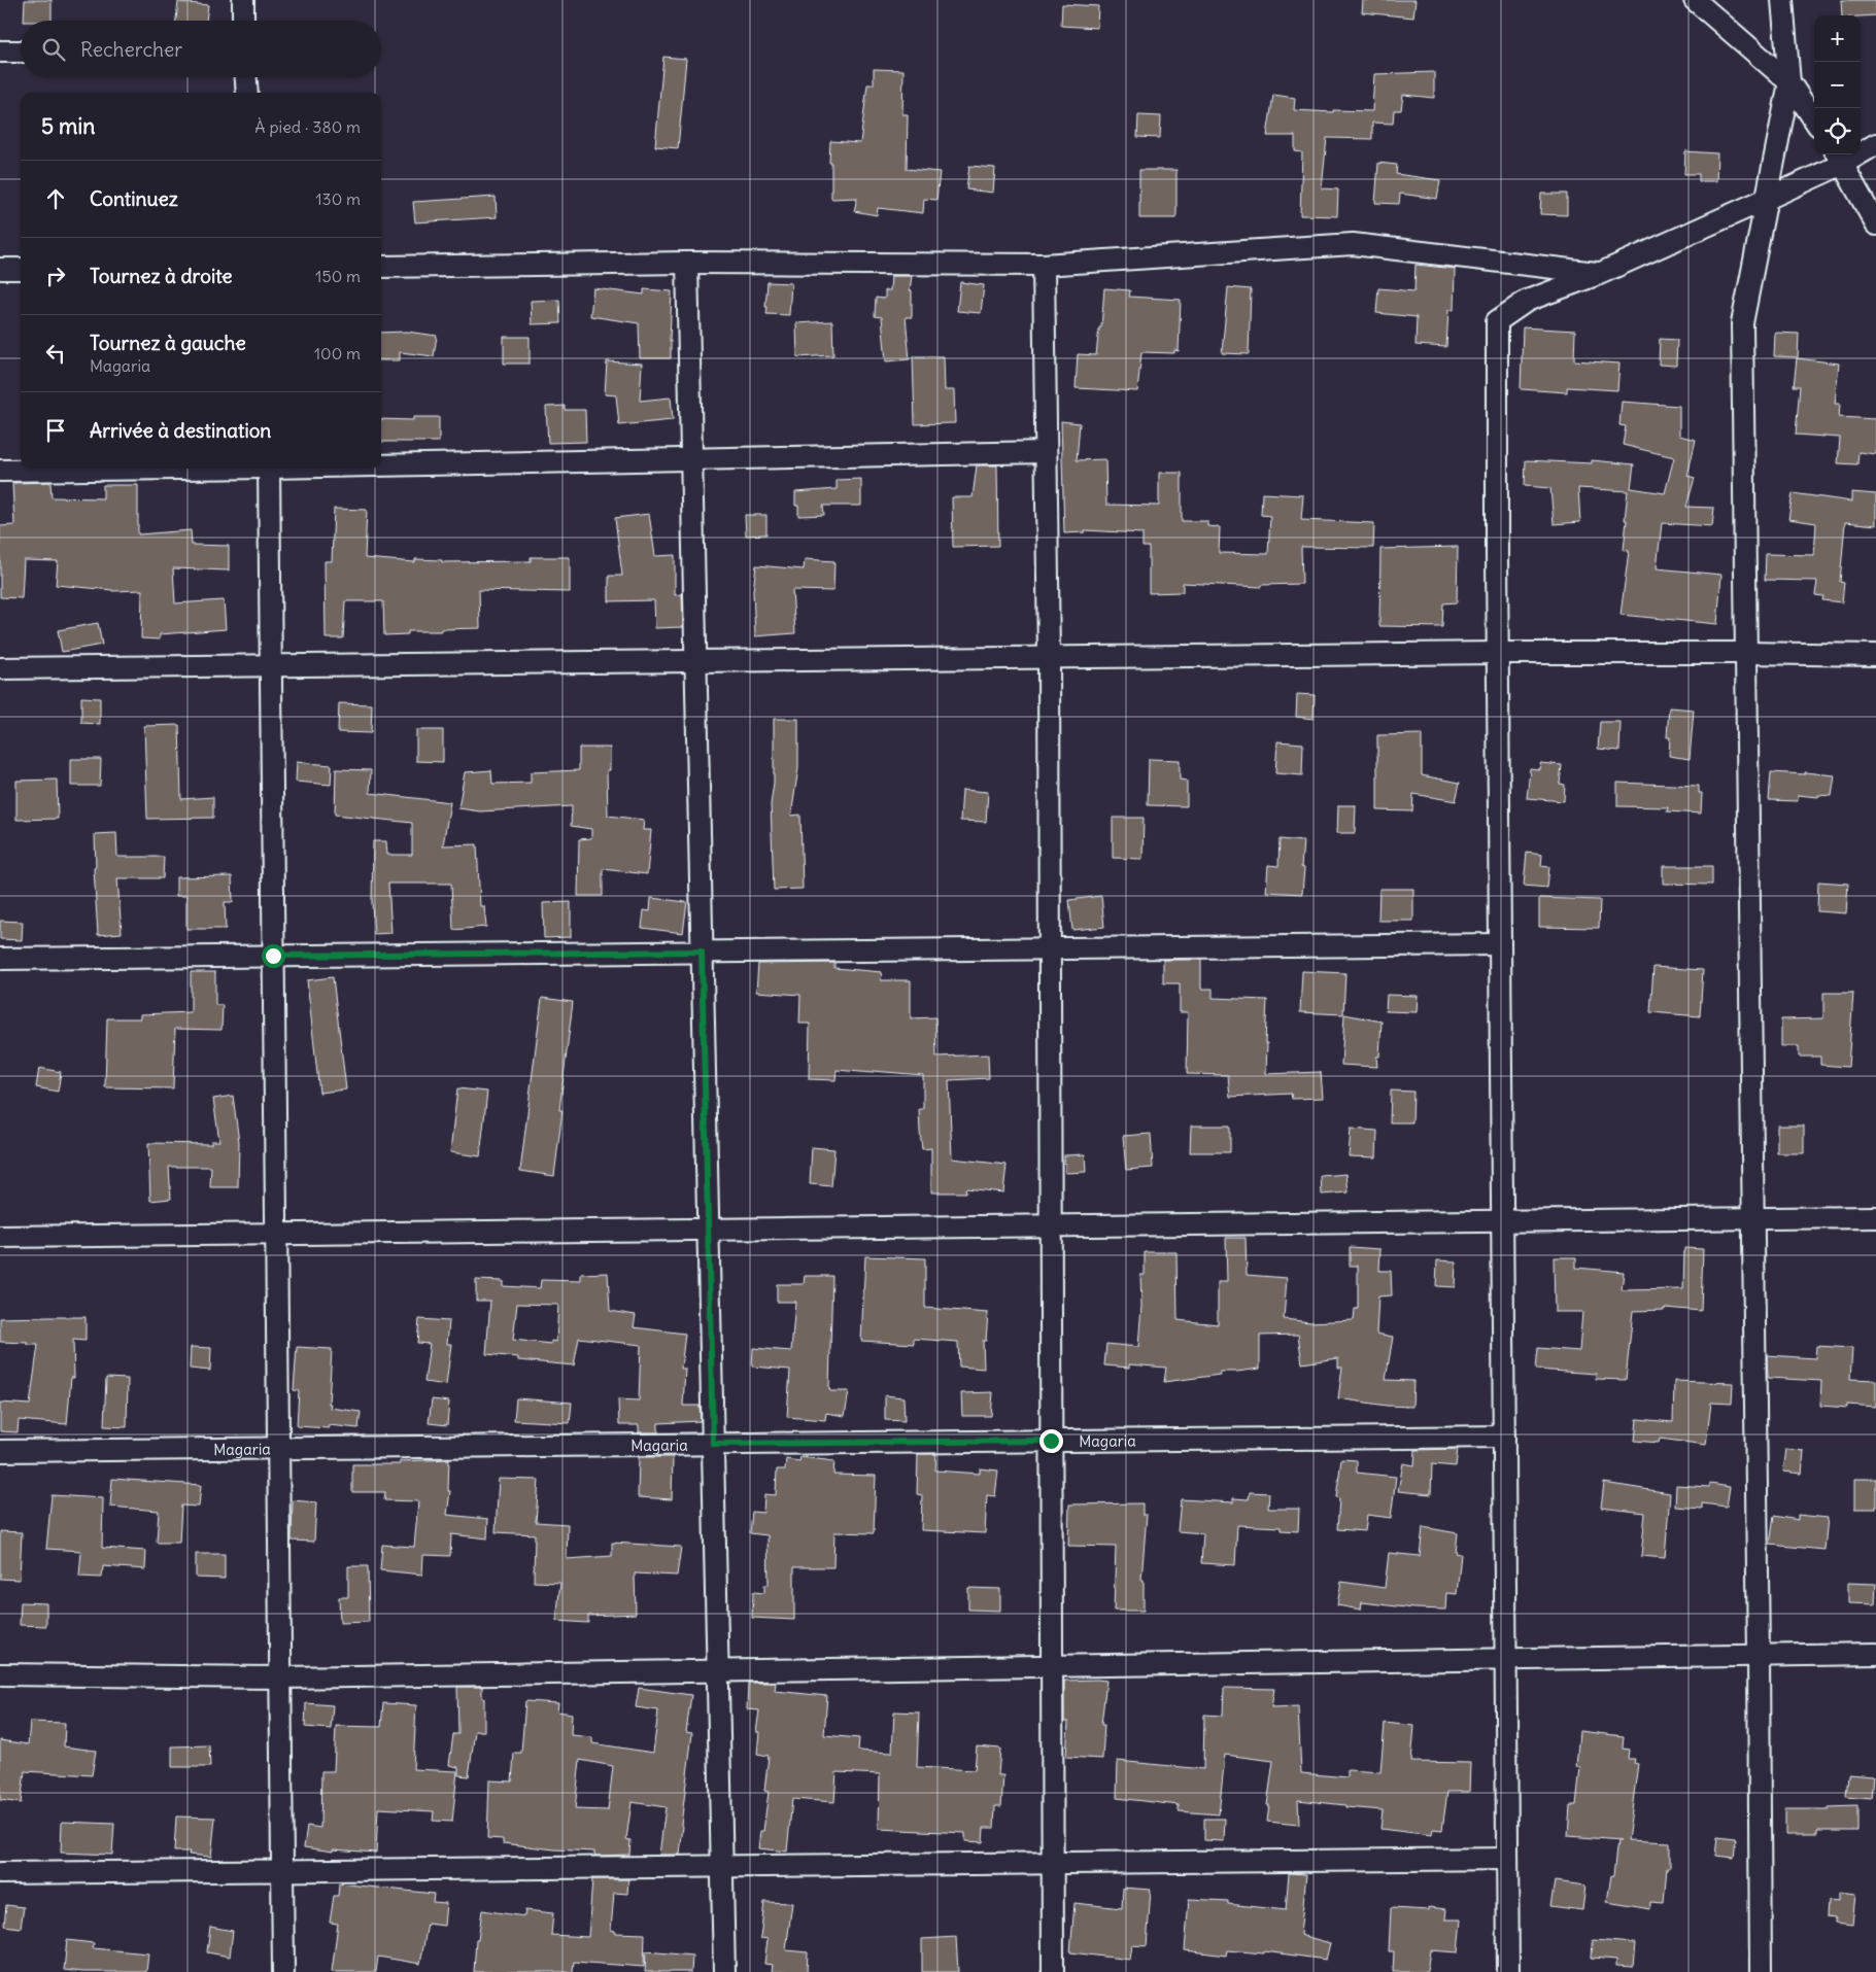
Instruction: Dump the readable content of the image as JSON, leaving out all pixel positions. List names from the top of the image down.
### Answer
{
  "streets": {
    "street": ["Magaria"]
  },
  "page": {
    "map_buttons": ["+", "−"],
    "search": "Rechercher",
    "heading": ["5 min", "À pied · 380 m"],
    "list": [
      ["Continuez", "130 m"],
      ["Tournez à droite", "150 m"],
      ["Tournez à gauche", "Magaria", "100 m"],
      "Arrivée à destination"
    ]
  }
}
